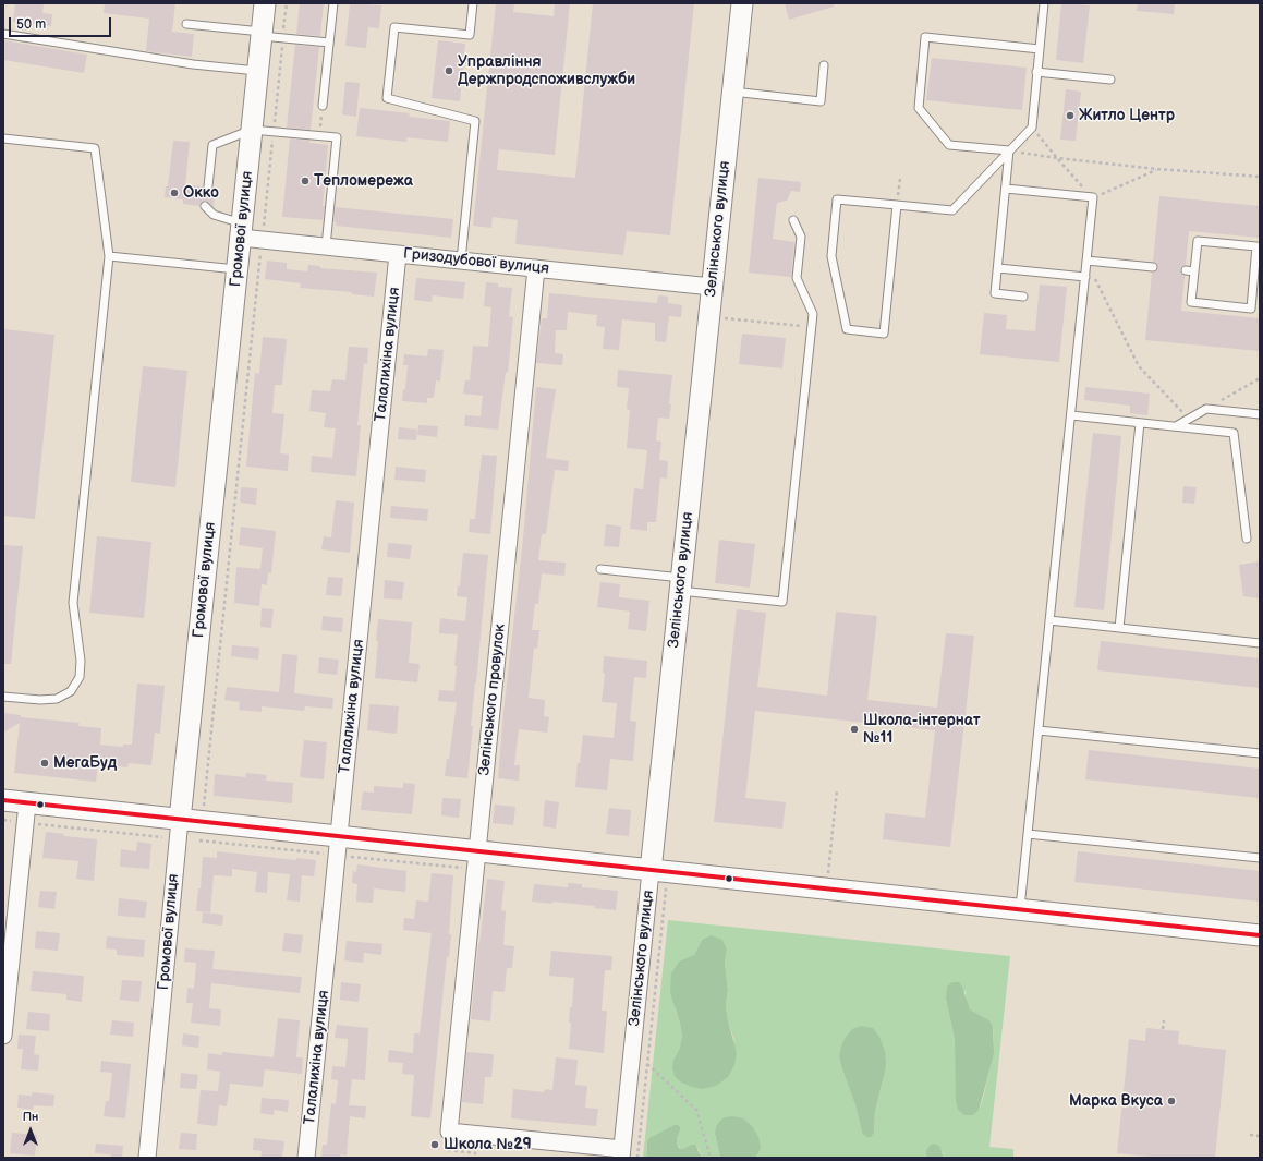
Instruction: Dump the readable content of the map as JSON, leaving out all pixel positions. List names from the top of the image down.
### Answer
{
  "streets": {
    "street": [
      "Громової вулиця",
      "Зелінського вулиця",
      "Гризодубової вулиця",
      "Талалихіна вулиця",
      "Зелінського провулок"
    ]
  },
  "crossings": [
    ["Громової вулиця", "Гризодубової вулиця"],
    ["Зелінського вулиця", "Гризодубової вулиця"],
    ["Зелінського вулиця", "Зелінського провулок"],
    ["Гризодубової вулиця", "Талалихіна вулиця"],
    ["Гризодубової вулиця", "Зелінського провулок"]
  ],
  "places": [
    "Управління Держпродспоживслужби",
    "Житло Центр",
    "Тепломережа",
    "Окко",
    "Школа-інтернат №11",
    "МегаБуд",
    "Марка Вкуса",
    "Школа №29"
  ],
  "scale_bar": "50 m",
  "north": "top"
}
